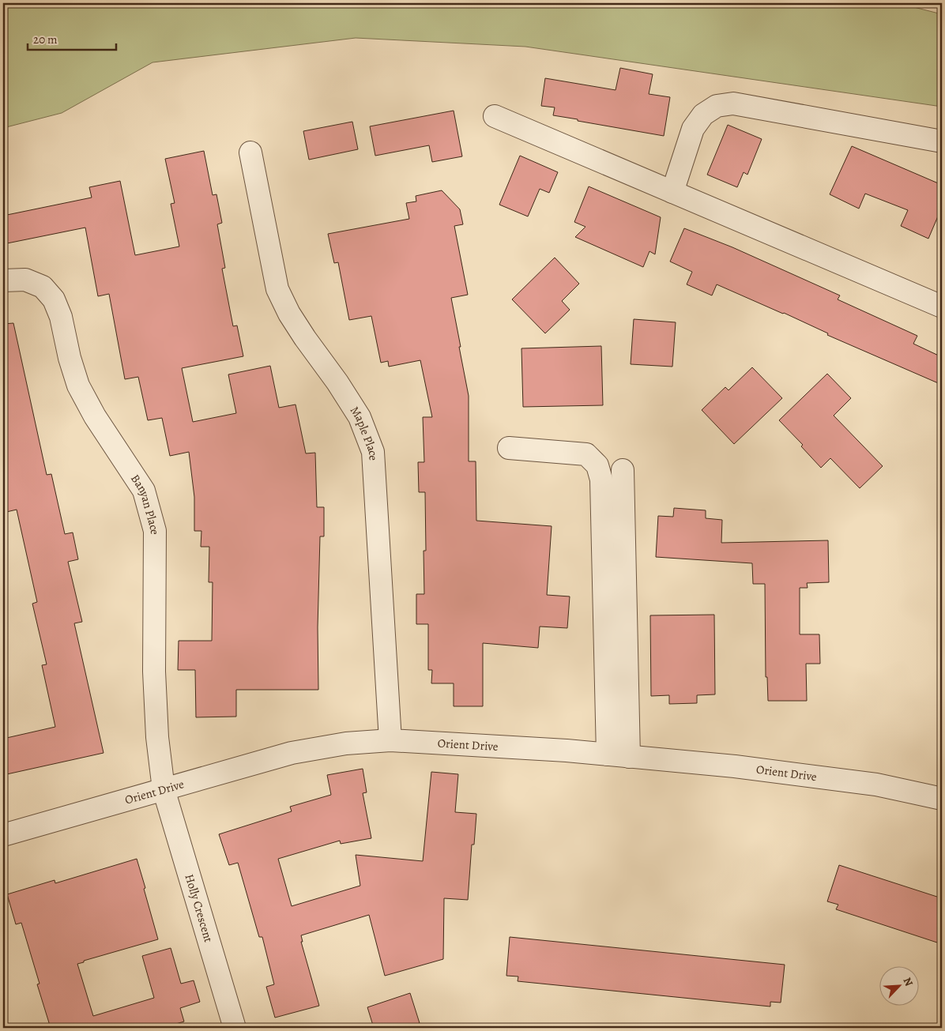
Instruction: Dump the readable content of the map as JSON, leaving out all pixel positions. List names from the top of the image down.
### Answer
{
  "streets": {
    "street": [
      "Maple Place",
      "Banyan Place",
      "Orient Drive",
      "Holly Crescent"
    ]
  },
  "crossings": [
    ["Maple Place", "Orient Drive"],
    ["Banyan Place", "Orient Drive"],
    ["Banyan Place", "Holly Crescent"],
    ["Orient Drive", "Holly Crescent"]
  ],
  "scale_bar": "20 m",
  "north": "top right"
}
